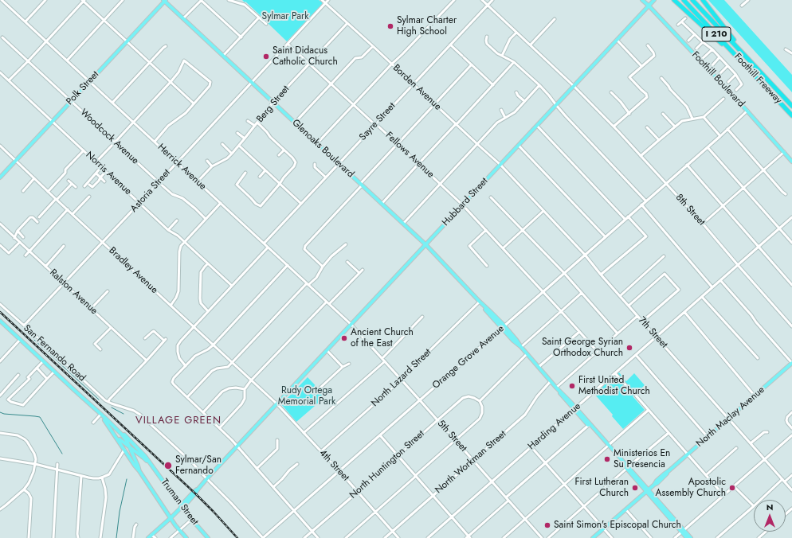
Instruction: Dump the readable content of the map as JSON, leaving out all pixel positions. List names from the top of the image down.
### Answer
{
  "streets": {
    "highway": ["I 210", "Foothill Freeway"],
    "main road": [
      "Foothill Boulevard",
      "Polk Street",
      "Glenoaks Boulevard",
      "Hubbard Street",
      "San Fernando Road",
      "North Maclay Avenue",
      "Truman Street"
    ],
    "street": [
      "Borden Avenue",
      "Berg Street",
      "Sayre Street",
      "Woodcock Avenue",
      "Fellows Avenue",
      "Herrick Avenue",
      "Norris Avenue",
      "Astoria Street",
      "8th Street",
      "Bradley Avenue",
      "Ralston Avenue",
      "7th Street",
      "Orange Grove Avenue",
      "North Lazard Street",
      "Harding Avenue",
      "5th Street",
      "North Workman Street",
      "North Huntington Street",
      "4th Street"
    ]
  },
  "crossings": [
    ["Foothill Boulevard", "Hubbard Street"],
    ["Foothill Boulevard", "Orange Grove Avenue"],
    ["Borden Avenue", "Berg Street"],
    ["Borden Avenue", "Sayre Street"],
    ["Borden Avenue", "Astoria Street"],
    ["Borden Avenue", "Hubbard Street"],
    ["Borden Avenue", "7th Street"],
    ["Polk Street", "Woodcock Avenue"],
    ["Polk Street", "Glenoaks Boulevard"],
    ["Polk Street", "Herrick Avenue"],
    ["Polk Street", "Norris Avenue"],
    ["Polk Street", "Bradley Avenue"],
    ["Berg Street", "Glenoaks Boulevard"],
    ["Berg Street", "Fellows Avenue"],
    ["Berg Street", "Herrick Avenue"],
    ["Sayre Street", "Glenoaks Boulevard"],
    ["Sayre Street", "Fellows Avenue"],
    ["Sayre Street", "Herrick Avenue"],
    ["Sayre Street", "8th Street"],
    ["Woodcock Avenue", "Astoria Street"],
    ["Glenoaks Boulevard", "Astoria Street"],
    ["Glenoaks Boulevard", "Hubbard Street"],
    ["Glenoaks Boulevard", "Orange Grove Avenue"],
    ["Glenoaks Boulevard", "North Lazard Street"],
    ["Glenoaks Boulevard", "North Maclay Avenue"],
    ["Glenoaks Boulevard", "Harding Avenue"],
    ["Glenoaks Boulevard", "North Workman Street"],
    ["Fellows Avenue", "Astoria Street"],
    ["Fellows Avenue", "Hubbard Street"],
    ["Fellows Avenue", "Orange Grove Avenue"],
    ["Herrick Avenue", "Astoria Street"],
    ["Herrick Avenue", "Hubbard Street"],
    ["Herrick Avenue", "5th Street"],
    ["Norris Avenue", "Astoria Street"],
    ["Astoria Street", "Bradley Avenue"],
    ["Astoria Street", "Ralston Avenue"],
    ["Astoria Street", "San Fernando Road"],
    ["Hubbard Street", "8th Street"],
    ["Hubbard Street", "4th Street"],
    ["Hubbard Street", "Truman Street"],
    ["8th Street", "Orange Grove Avenue"],
    ["8th Street", "Harding Avenue"],
    ["Bradley Avenue", "4th Street"],
    ["7th Street", "Orange Grove Avenue"],
    ["7th Street", "North Maclay Avenue"],
    ["7th Street", "Harding Avenue"],
    ["San Fernando Road", "Truman Street"],
    ["Orange Grove Avenue", "5th Street"],
    ["Orange Grove Avenue", "4th Street"],
    ["North Lazard Street", "5th Street"],
    ["North Lazard Street", "4th Street"],
    ["Harding Avenue", "5th Street"],
    ["5th Street", "North Workman Street"],
    ["5th Street", "North Huntington Street"],
    ["North Workman Street", "4th Street"],
    ["North Huntington Street", "4th Street"]
  ],
  "districts": ["VILLAGE GREEN"],
  "parks": ["Sylmar Park", "Rudy Ortega Memorial Park"],
  "places": [
    "Sylmar Charter High School",
    "Saint Didacus Catholic Church",
    "Ancient Church of the East",
    "Saint George Syrian Orthodox Church",
    "First United Methodist Church",
    "Ministerios En Su Presencia",
    "Sylmar/San Fernando",
    "First Lutheran Church",
    "Apostolic Assembly Church",
    "Saint Simon's Episcopal Church"
  ],
  "north": "top"
}
